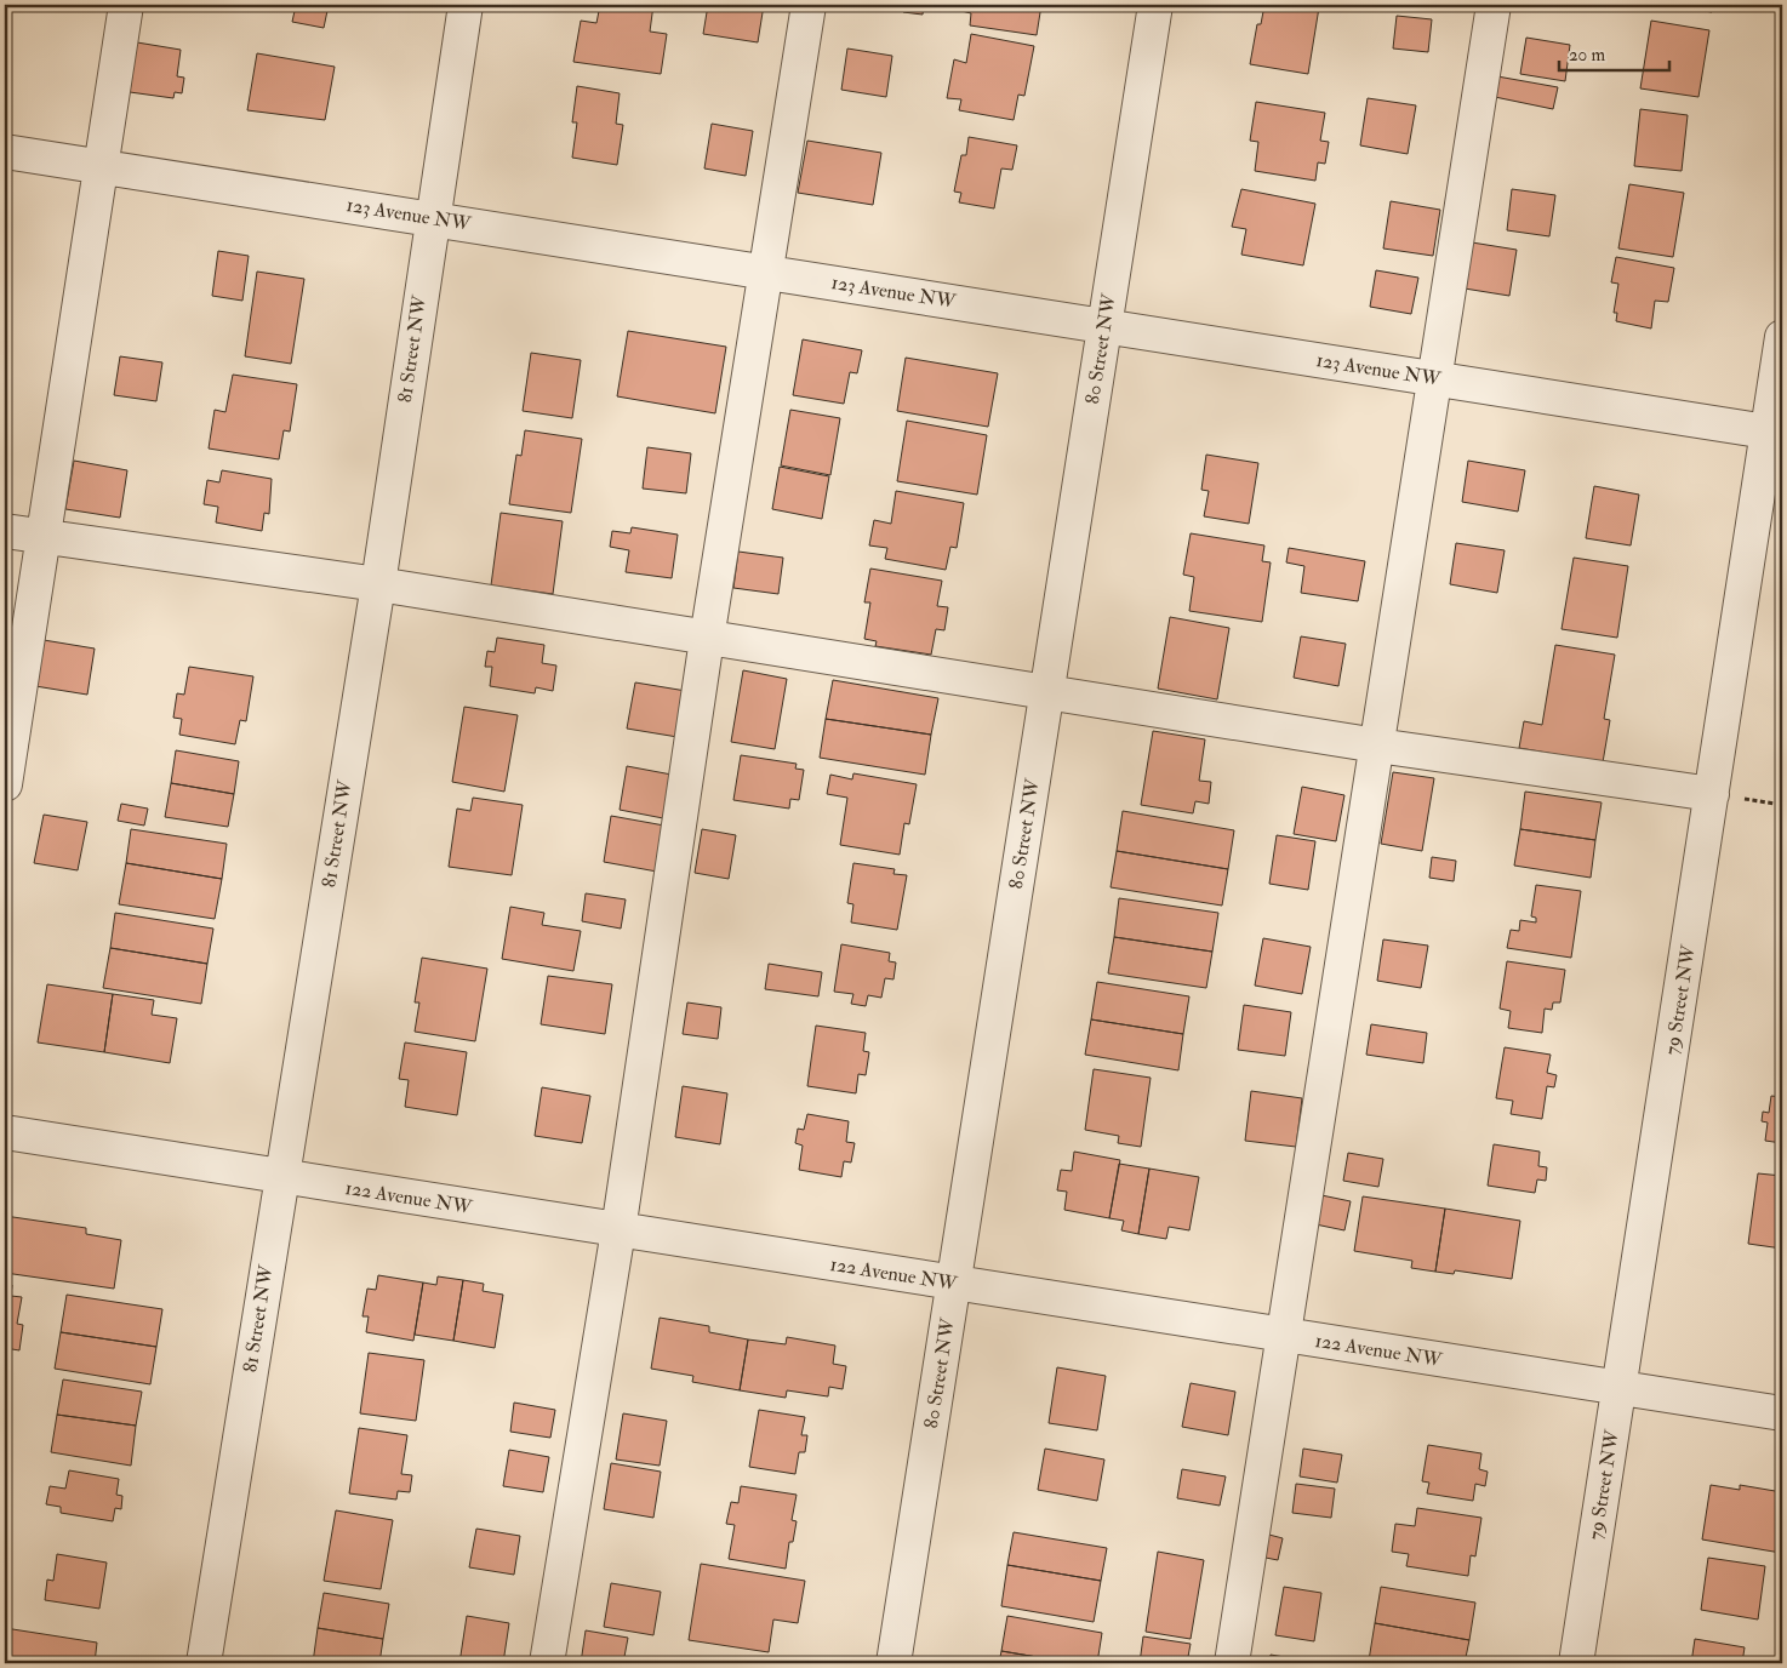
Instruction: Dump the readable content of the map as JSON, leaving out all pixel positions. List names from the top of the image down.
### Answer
{
  "streets": {
    "street": [
      "123 Avenue NW",
      "81 Street NW",
      "80 Street NW",
      "79 Street NW",
      "122 Avenue NW"
    ]
  },
  "crossings": [
    ["123 Avenue NW", "81 Street NW"],
    ["123 Avenue NW", "80 Street NW"],
    ["123 Avenue NW", "79 Street NW"],
    ["81 Street NW", "122 Avenue NW"],
    ["80 Street NW", "122 Avenue NW"],
    ["79 Street NW", "122 Avenue NW"]
  ],
  "scale_bar": "20 m"
}
